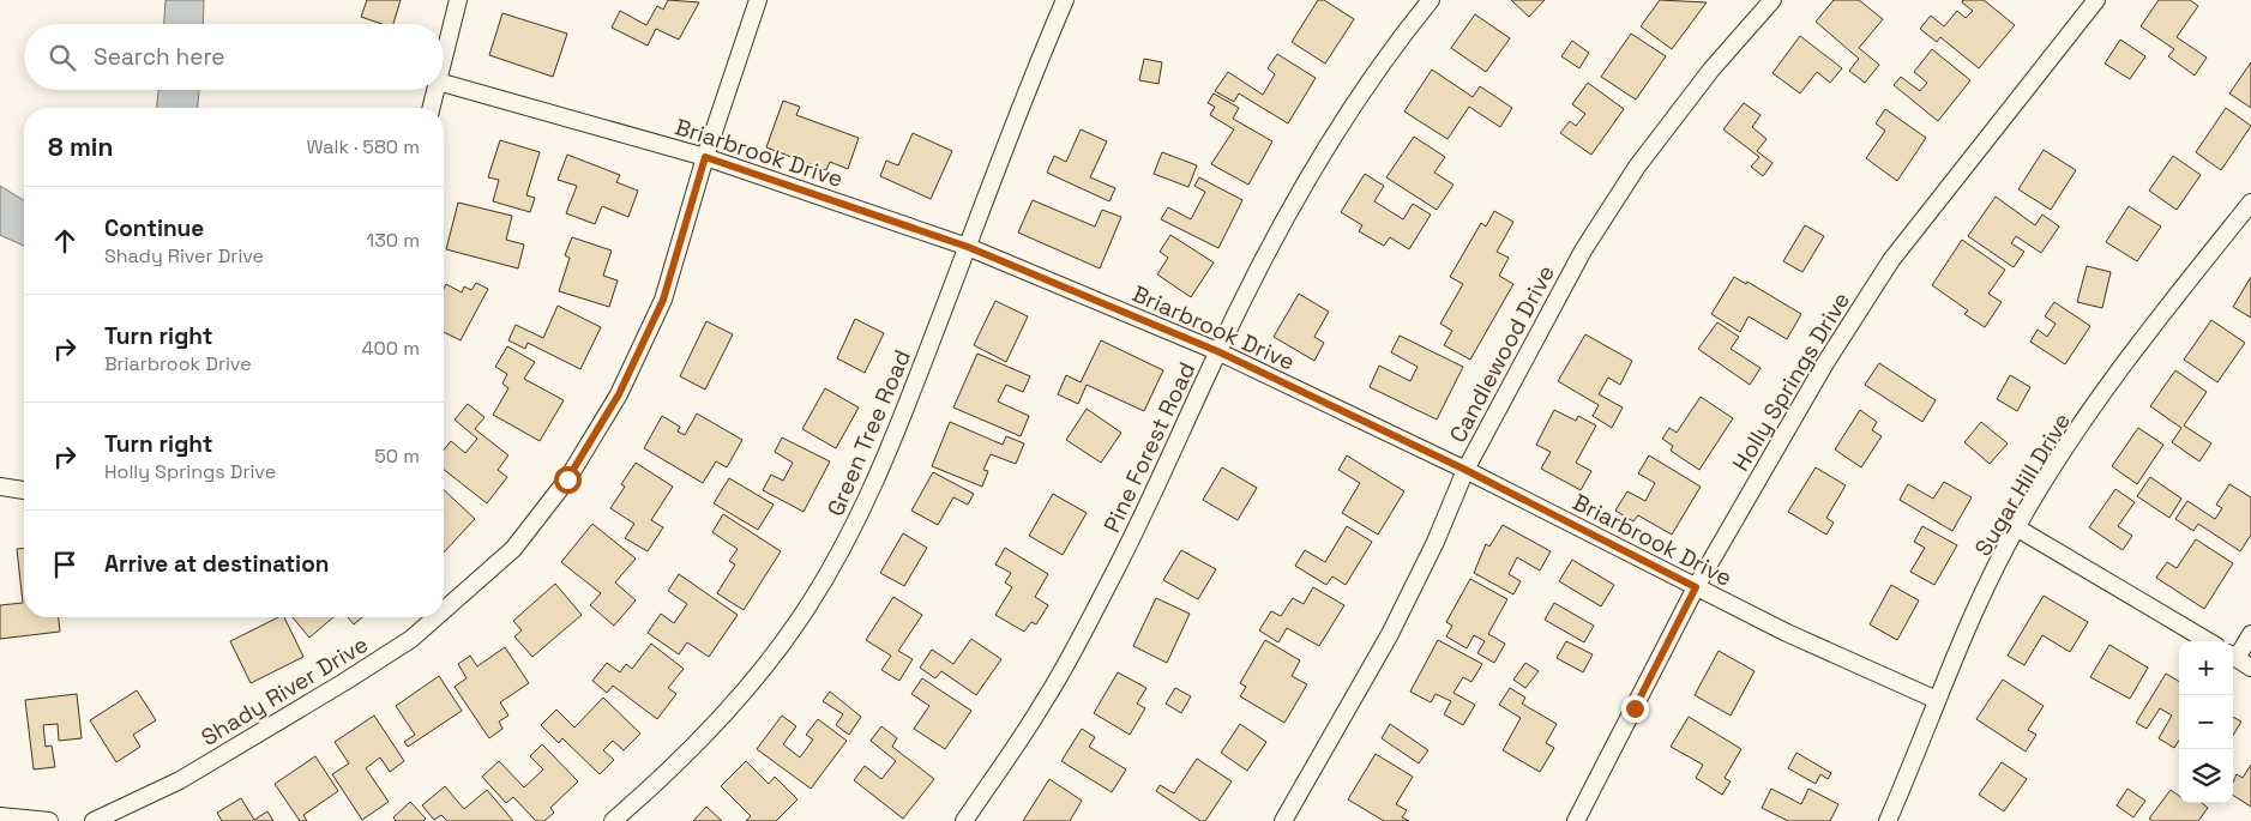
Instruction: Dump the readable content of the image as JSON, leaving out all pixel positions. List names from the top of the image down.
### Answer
{
  "streets": {
    "street": [
      "Briarbrook Drive",
      "Candlewood Drive",
      "Holly Springs Drive",
      "Green Tree Road",
      "Pine Forest Road",
      "Sugar Hill Drive",
      "Shady River Drive"
    ]
  },
  "crossings": [
    ["Briarbrook Drive", "Candlewood Drive"],
    ["Briarbrook Drive", "Holly Springs Drive"],
    ["Briarbrook Drive", "Green Tree Road"],
    ["Briarbrook Drive", "Pine Forest Road"],
    ["Briarbrook Drive", "Sugar Hill Drive"],
    ["Briarbrook Drive", "Shady River Drive"]
  ],
  "page": {
    "search": "Search here",
    "heading": ["8 min", "Walk · 580 m"],
    "list": [
      ["Continue", "Shady River Drive", "130 m"],
      ["Turn right", "Briarbrook Drive", "400 m"],
      ["Turn right", "Holly Springs Drive", "50 m"],
      "Arrive at destination"
    ],
    "map_buttons": ["+", "−"]
  }
}
